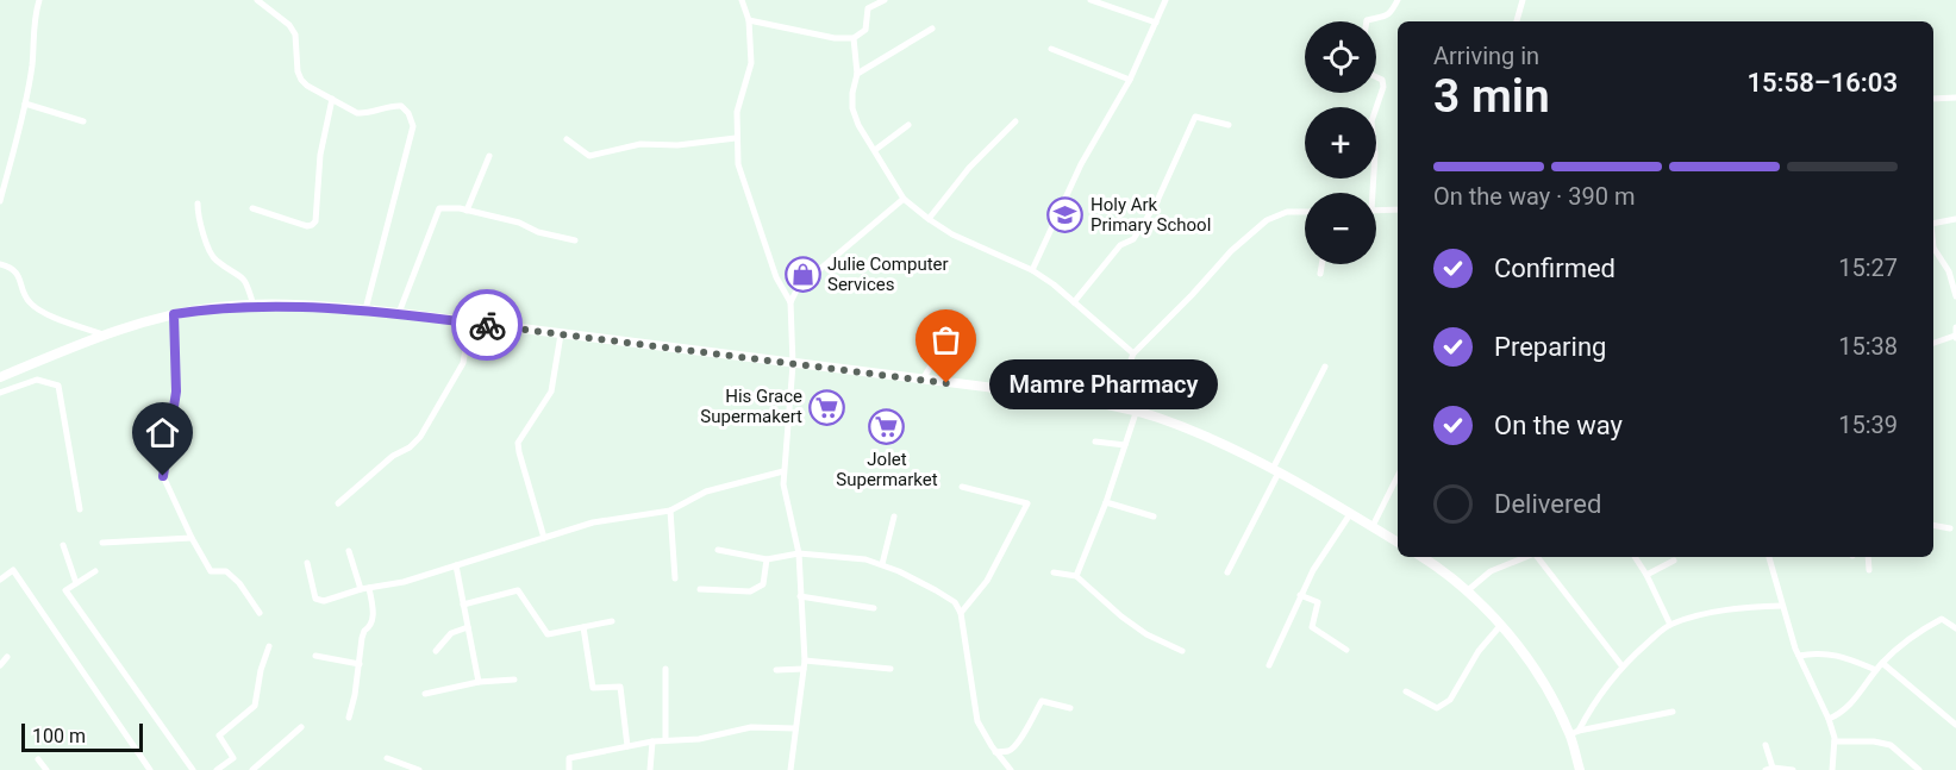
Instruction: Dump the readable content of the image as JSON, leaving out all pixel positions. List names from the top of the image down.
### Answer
{
  "places": {
    "school or university": ["Holy Ark Primary School"],
    "shop": ["Julie Computer Services"],
    "other": ["Mamre Pharmacy"],
    "supermarket": ["His Grace Supermakert", "Jolet Supermarket"]
  },
  "scale_bar": "100 m",
  "page": {
    "map_buttons": ["+", "−"],
    "heading": ["3 min", "Arriving in", "15:58–16:03"],
    "bar": "On the way · 390 m",
    "list": [
      ["Confirmed", "15:27"],
      ["Preparing", "15:38"],
      ["On the way", "15:39"],
      "Delivered"
    ],
    "bubble": "Mamre Pharmacy",
    "scale": "100 m"
  }
}
